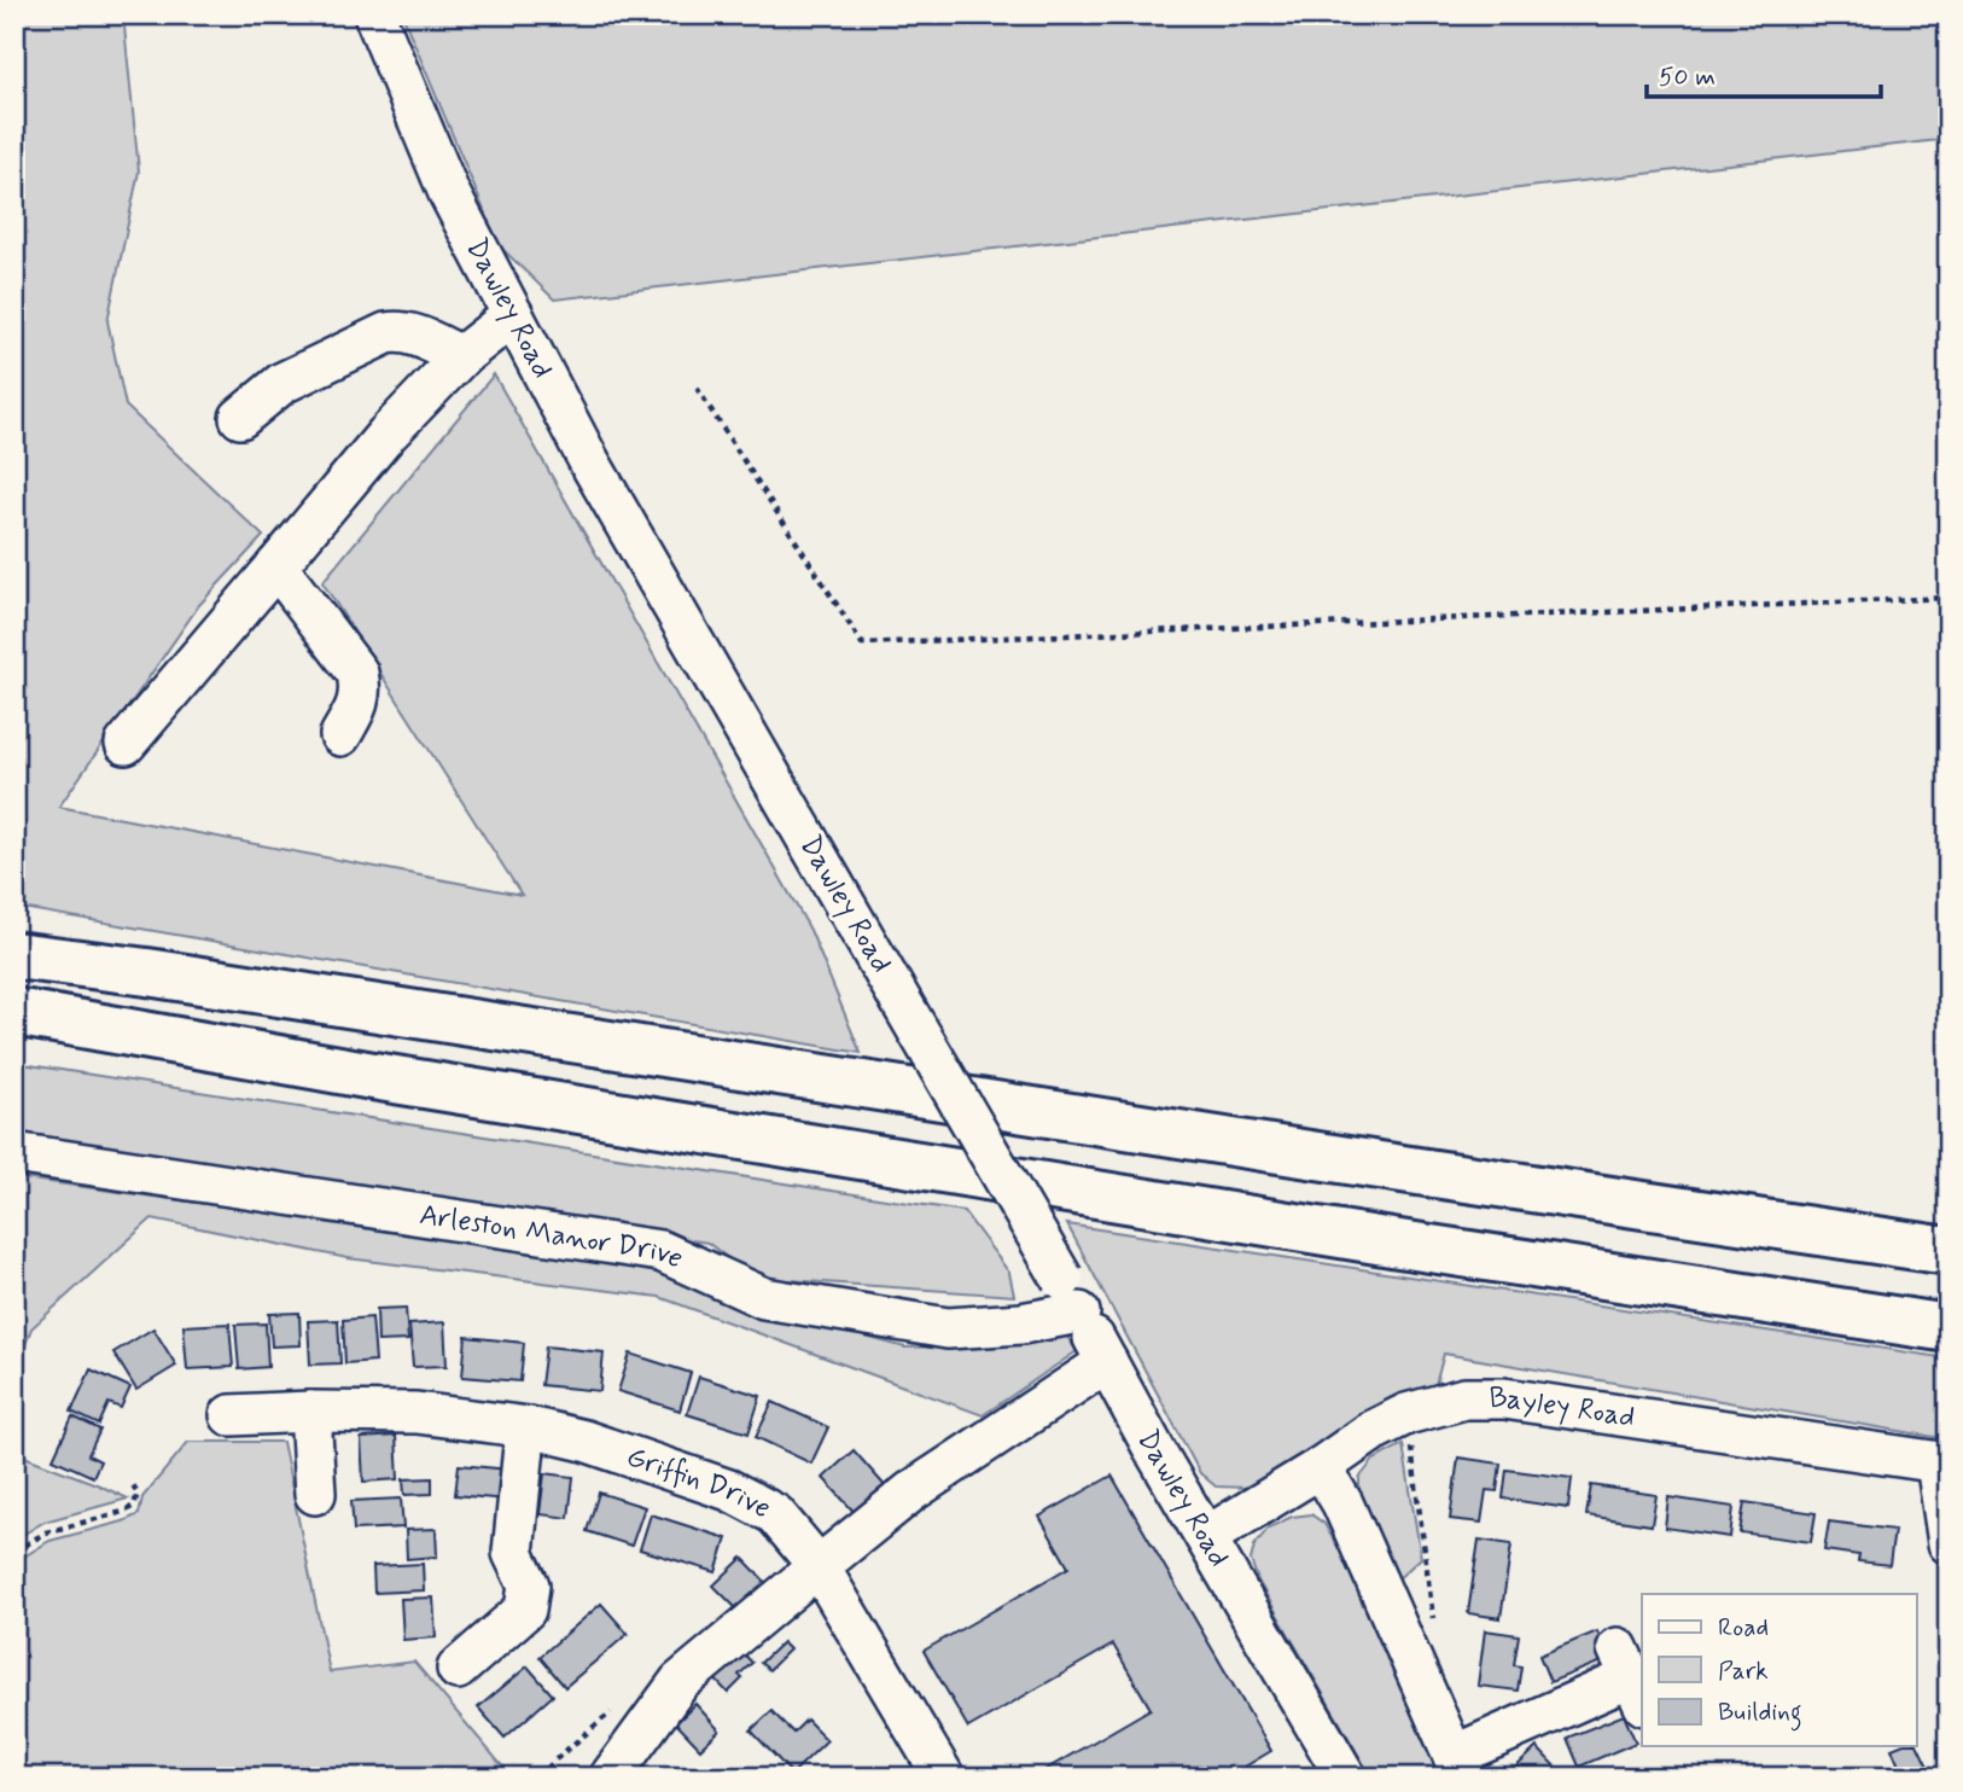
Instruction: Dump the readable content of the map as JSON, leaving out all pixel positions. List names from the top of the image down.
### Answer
{
  "streets": {
    "street": [
      "Dawley Road",
      "Arleston Manor Drive",
      "Bayley Road",
      "Griffin Drive"
    ]
  },
  "crossings": [
    ["Dawley Road", "Arleston Manor Drive"],
    ["Dawley Road", "Bayley Road"]
  ],
  "legend": ["Road", "Park", "Building"],
  "scale_bar": "50 m"
}
